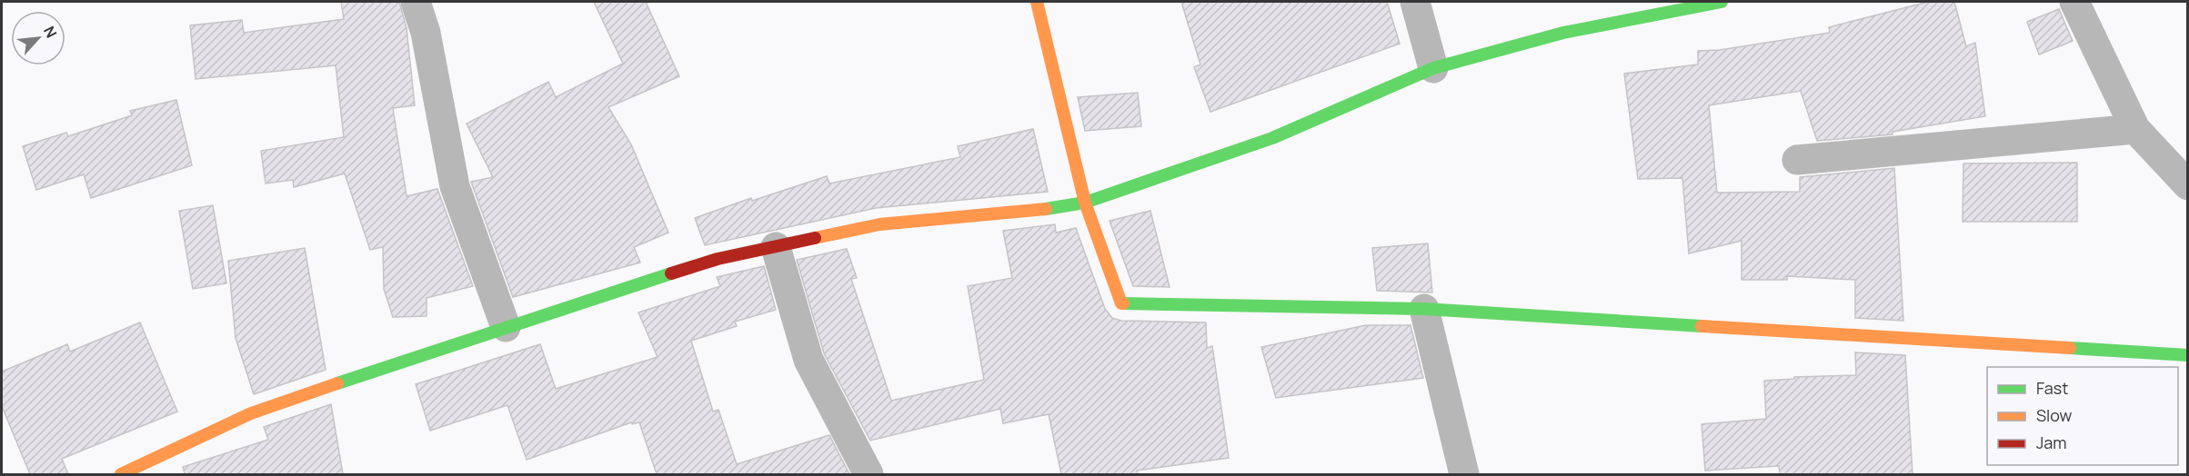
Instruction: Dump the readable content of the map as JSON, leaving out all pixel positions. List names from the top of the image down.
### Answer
{
  "legend": ["Fast", "Slow", "Jam"],
  "north": "top right"
}
